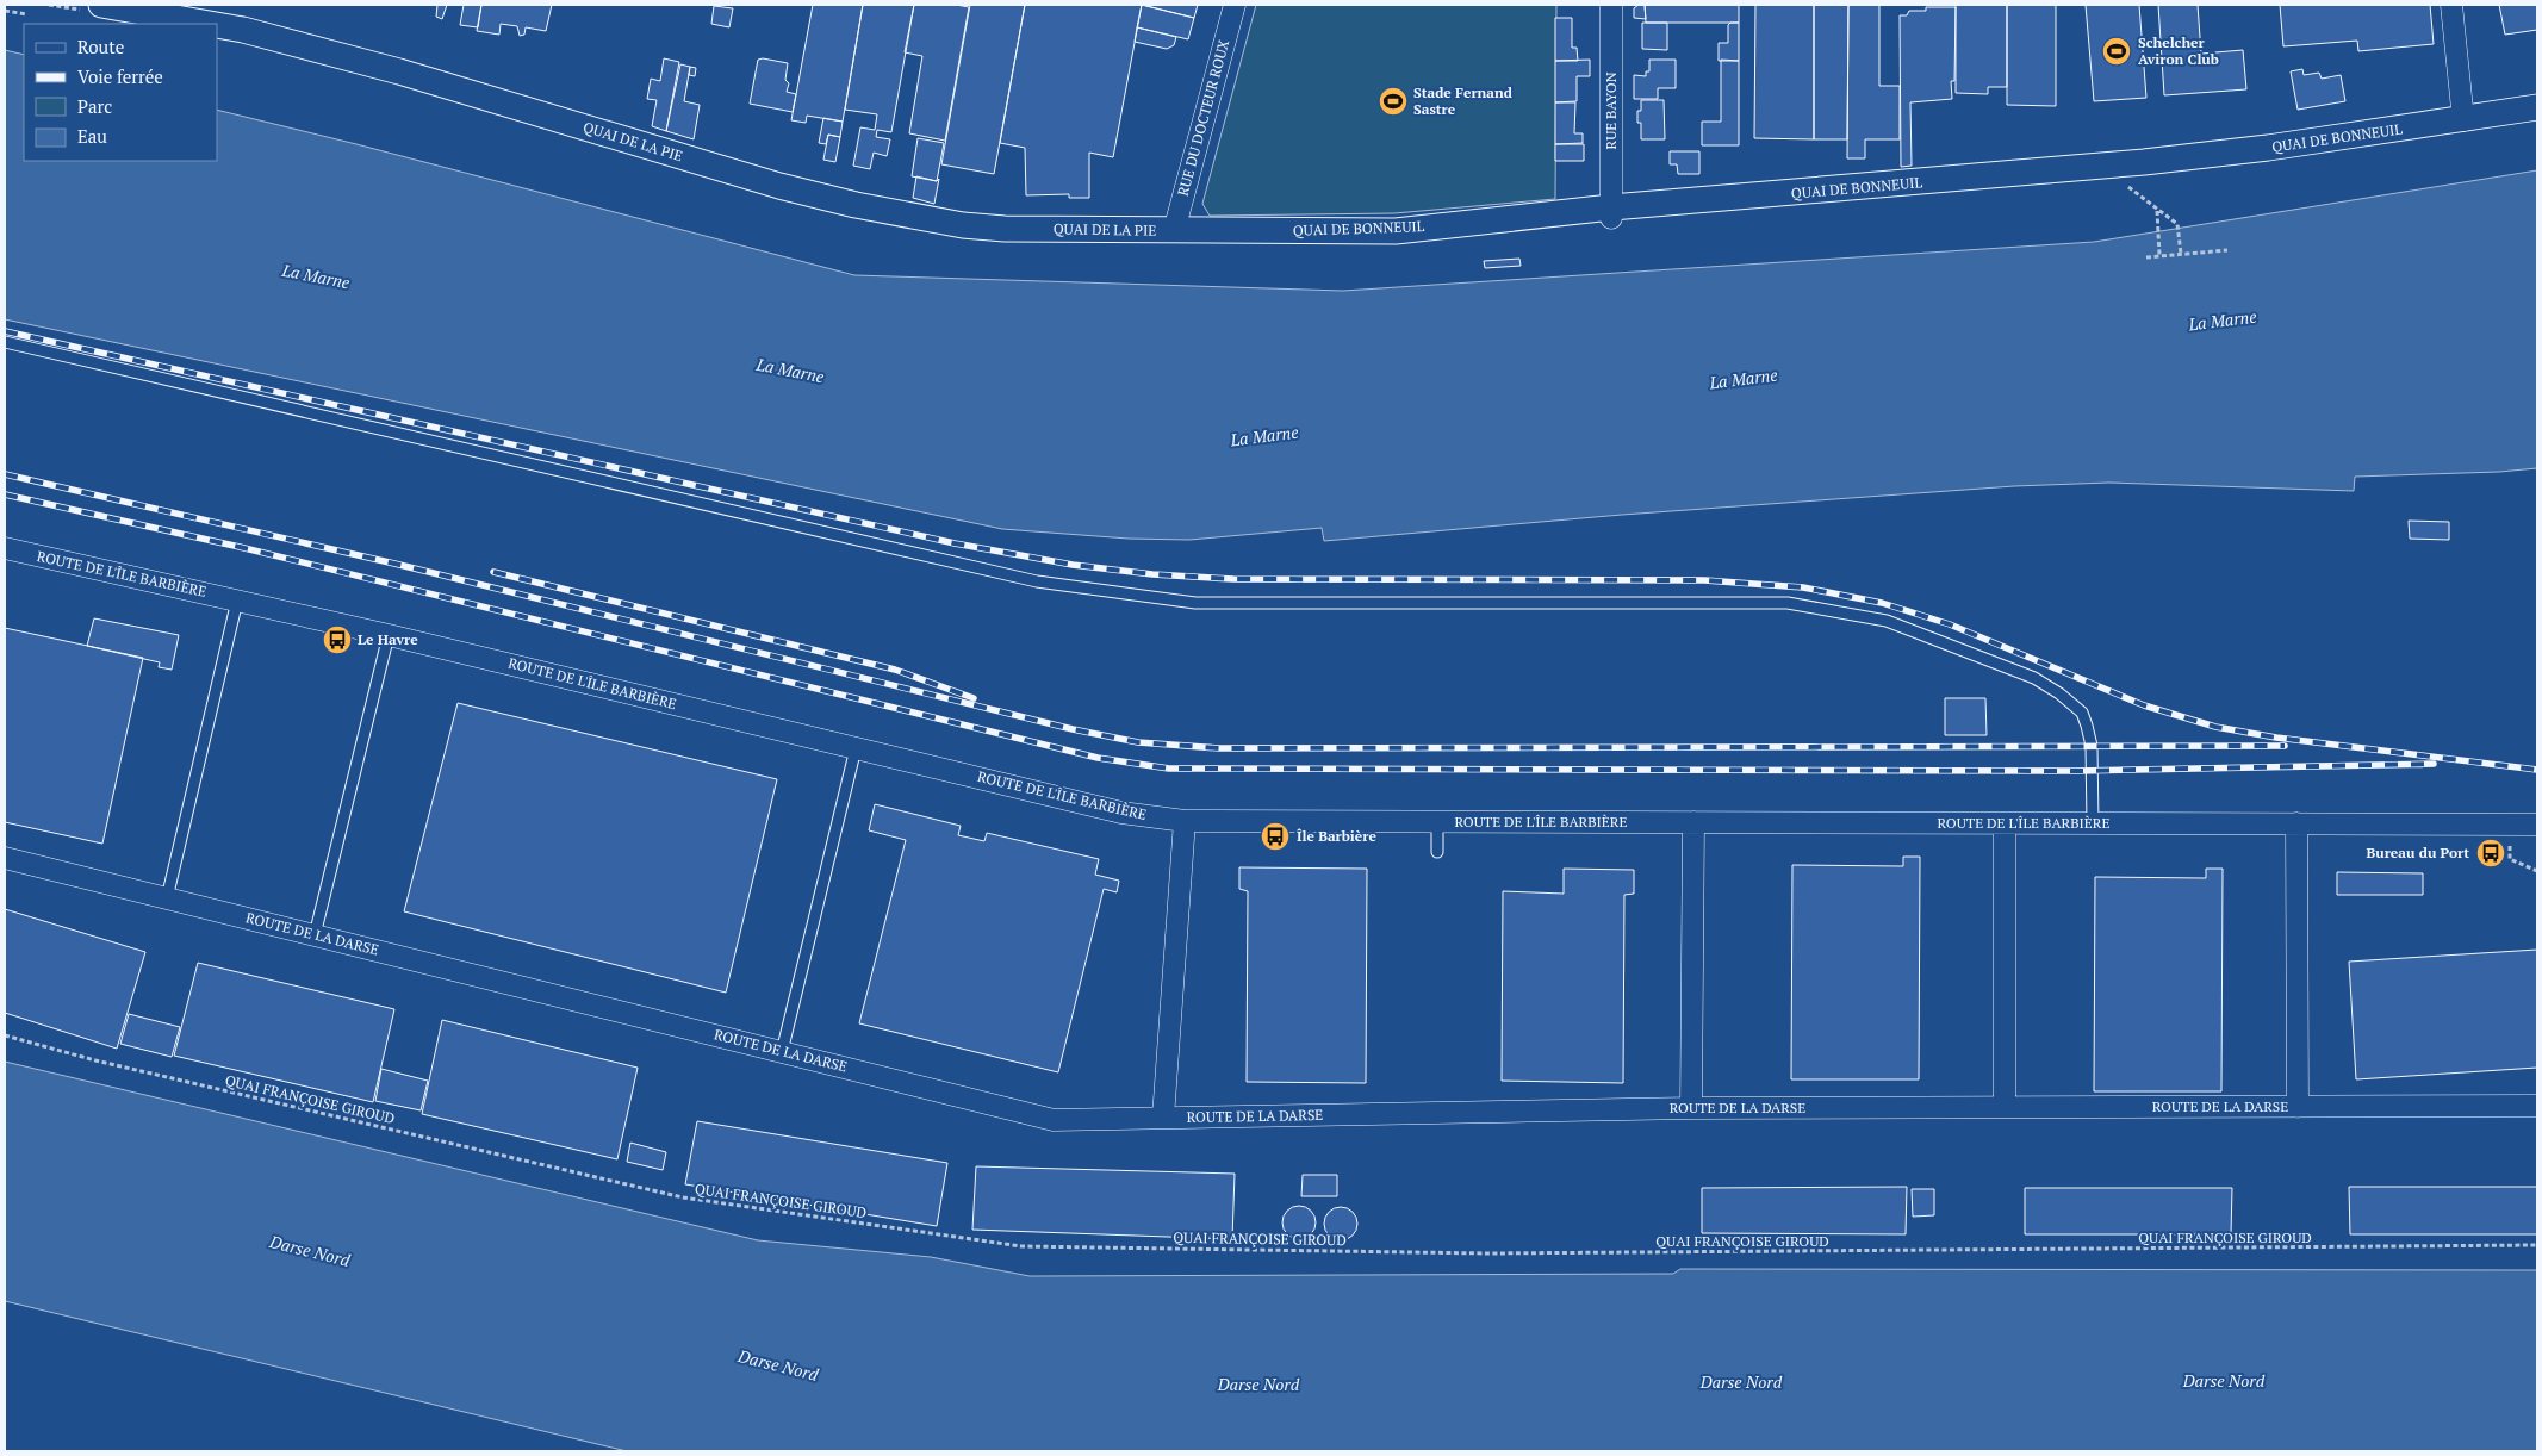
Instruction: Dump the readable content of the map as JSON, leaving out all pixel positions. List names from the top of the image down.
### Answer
{
  "streets": {
    "street": [
      "RUE BAYON",
      "RUE DU DOCTEUR ROUX",
      "QUAI DE BONNEUIL",
      "QUAI DE LA PIE",
      "ROUTE DE L'ÎLE BARBIÈRE",
      "ROUTE DE LA DARSE"
    ],
    "path": ["QUAI FRANÇOISE GIROUD"]
  },
  "crossings": [
    ["RUE BAYON", "QUAI DE BONNEUIL"],
    ["RUE DU DOCTEUR ROUX", "QUAI DE BONNEUIL"],
    ["RUE DU DOCTEUR ROUX", "QUAI DE LA PIE"],
    ["QUAI DE BONNEUIL", "QUAI DE LA PIE"]
  ],
  "water": ["La Marne", "Darse Nord"],
  "places": {
    "sports": ["Schelcher Aviron Club", "Stade Fernand Sastre"],
    "bus stop": ["Le Havre", "Île Barbière", "Bureau du Port"]
  },
  "legend": [
    "Route",
    "Voie ferrée",
    "Parc",
    "Eau"
  ]
}
